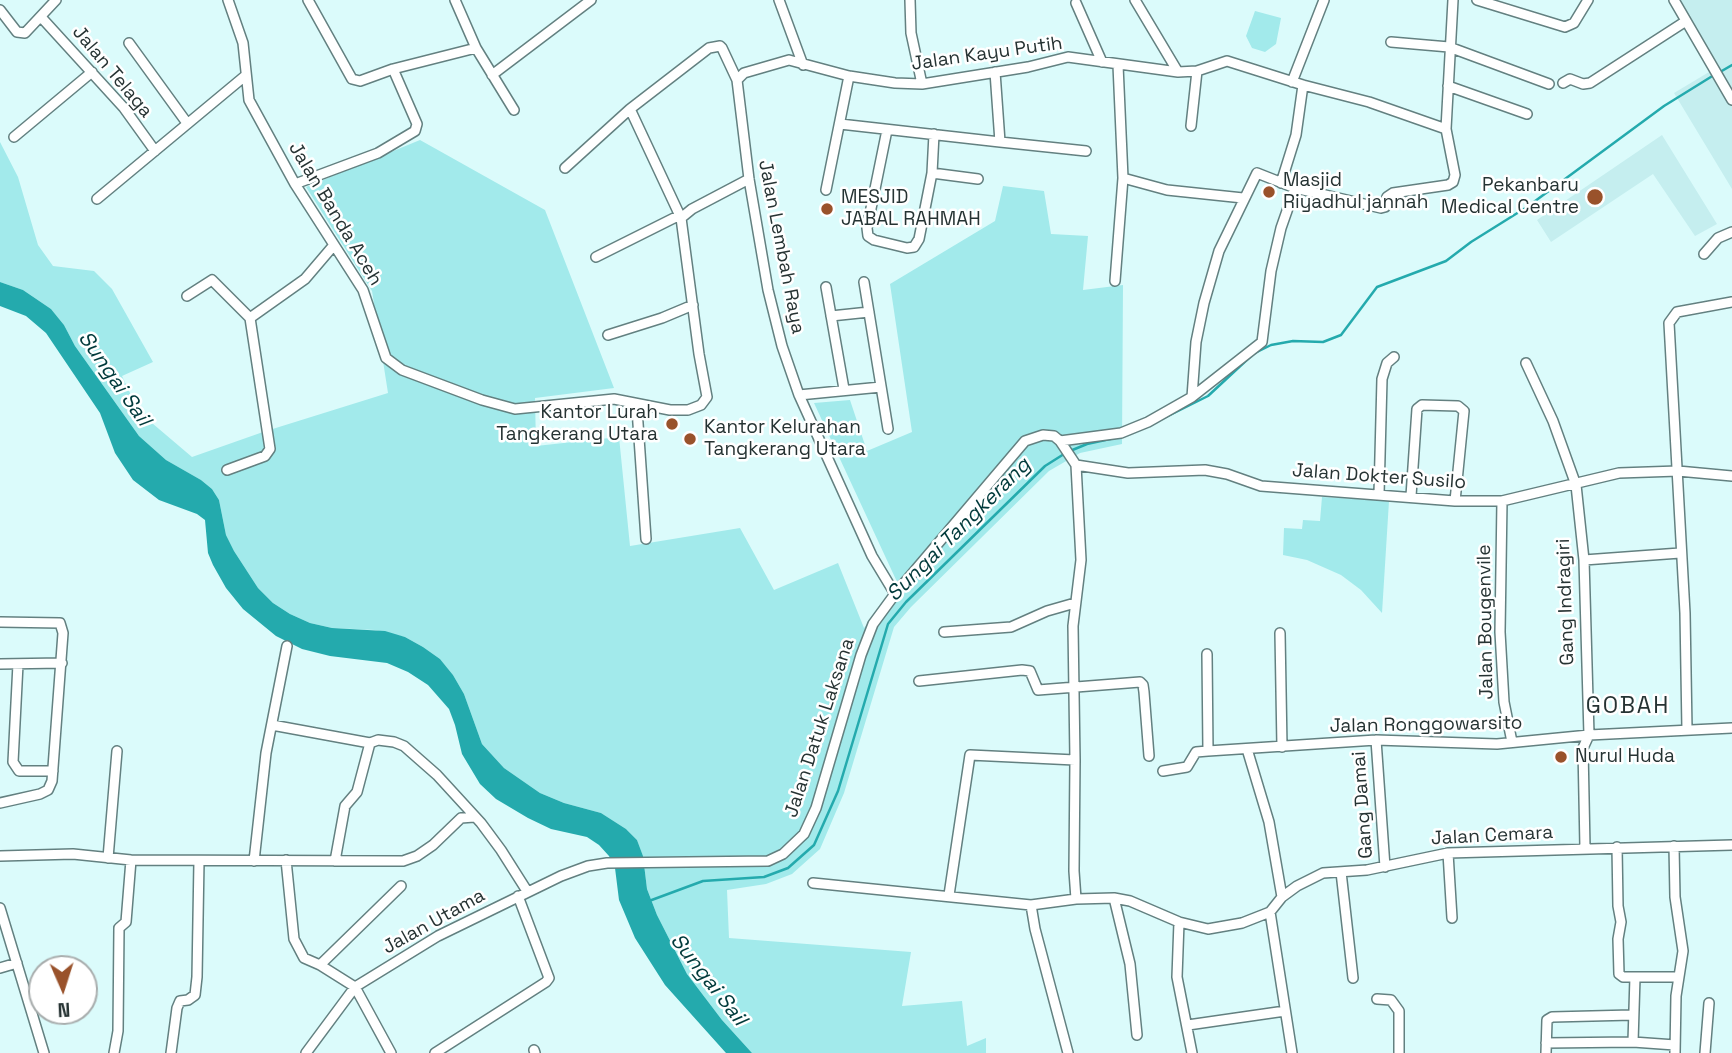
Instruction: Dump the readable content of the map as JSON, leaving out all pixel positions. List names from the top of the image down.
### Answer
{
  "streets": {
    "street": [
      "Jalan Kayu Putih",
      "Jalan Telaga",
      "Jalan Banda Aceh",
      "Jalan Lembah Raya",
      "Jalan Dokter Susilo",
      "Gang Indragiri",
      "Jalan Bougenvile",
      "Jalan Ronggowarsito",
      "Jalan Datuk Laksana",
      "Gang Damai",
      "Jalan Cemara",
      "Jalan Utama"
    ]
  },
  "crossings": [
    ["Jalan Banda Aceh", "Jalan Lembah Raya"],
    ["Jalan Lembah Raya", "Jalan Datuk Laksana"],
    ["Jalan Dokter Susilo", "Gang Indragiri"],
    ["Jalan Dokter Susilo", "Jalan Bougenvile"],
    ["Gang Indragiri", "Jalan Ronggowarsito"],
    ["Gang Indragiri", "Jalan Cemara"],
    ["Jalan Bougenvile", "Jalan Ronggowarsito"],
    ["Jalan Ronggowarsito", "Gang Damai"],
    ["Jalan Datuk Laksana", "Jalan Utama"],
    ["Gang Damai", "Jalan Cemara"]
  ],
  "districts": ["GOBAH"],
  "water": ["Sungai Sail", "Sungai Tangkerang"],
  "places": [
    "Masjid Riyadhul jannah",
    "Pekanbaru Medical Centre",
    "MESJID JABAL RAHMAH",
    "Kantor Lurah Tangkerang Utara",
    "Kantor Kelurahan Tangkerang Utara",
    "Nurul Huda"
  ],
  "north": "bottom"
}
